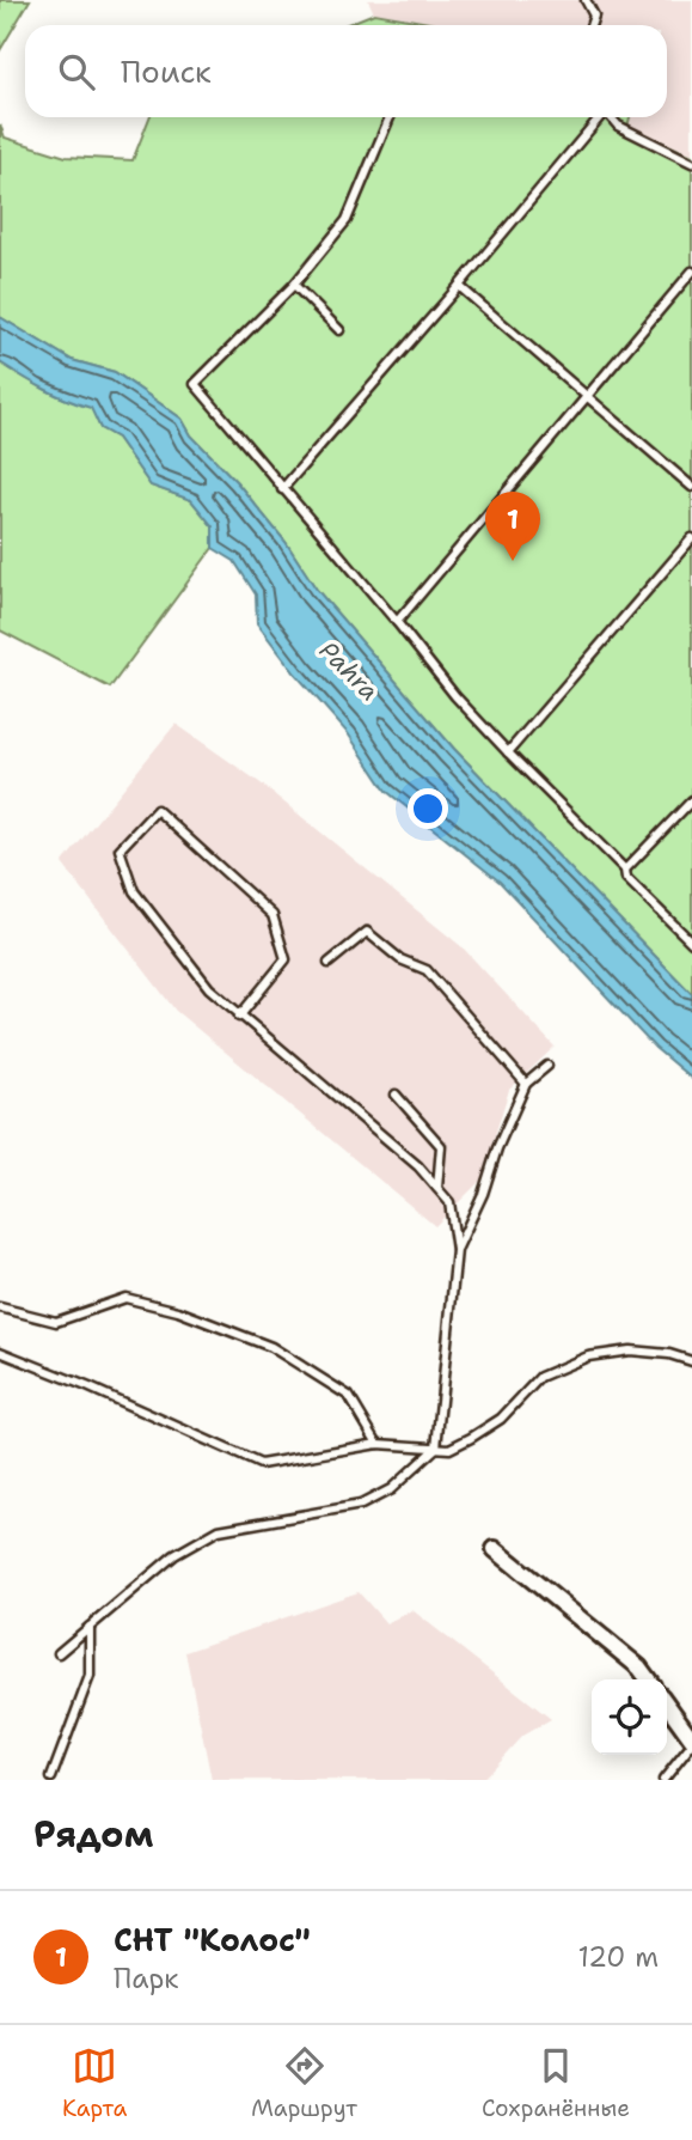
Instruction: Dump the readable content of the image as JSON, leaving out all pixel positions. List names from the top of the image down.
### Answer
{
  "water": ["Pahra"],
  "page": {
    "search": "Поиск",
    "pins": "1",
    "heading": "Рядом",
    "list": [
      {
        "mark": "1",
        "name": "СНТ \"Колос\"",
        "note": "Парк",
        "value": "120 m"
      }
    ],
    "nav": ["Карта", "Маршрут", "Сохранённые"]
  }
}
